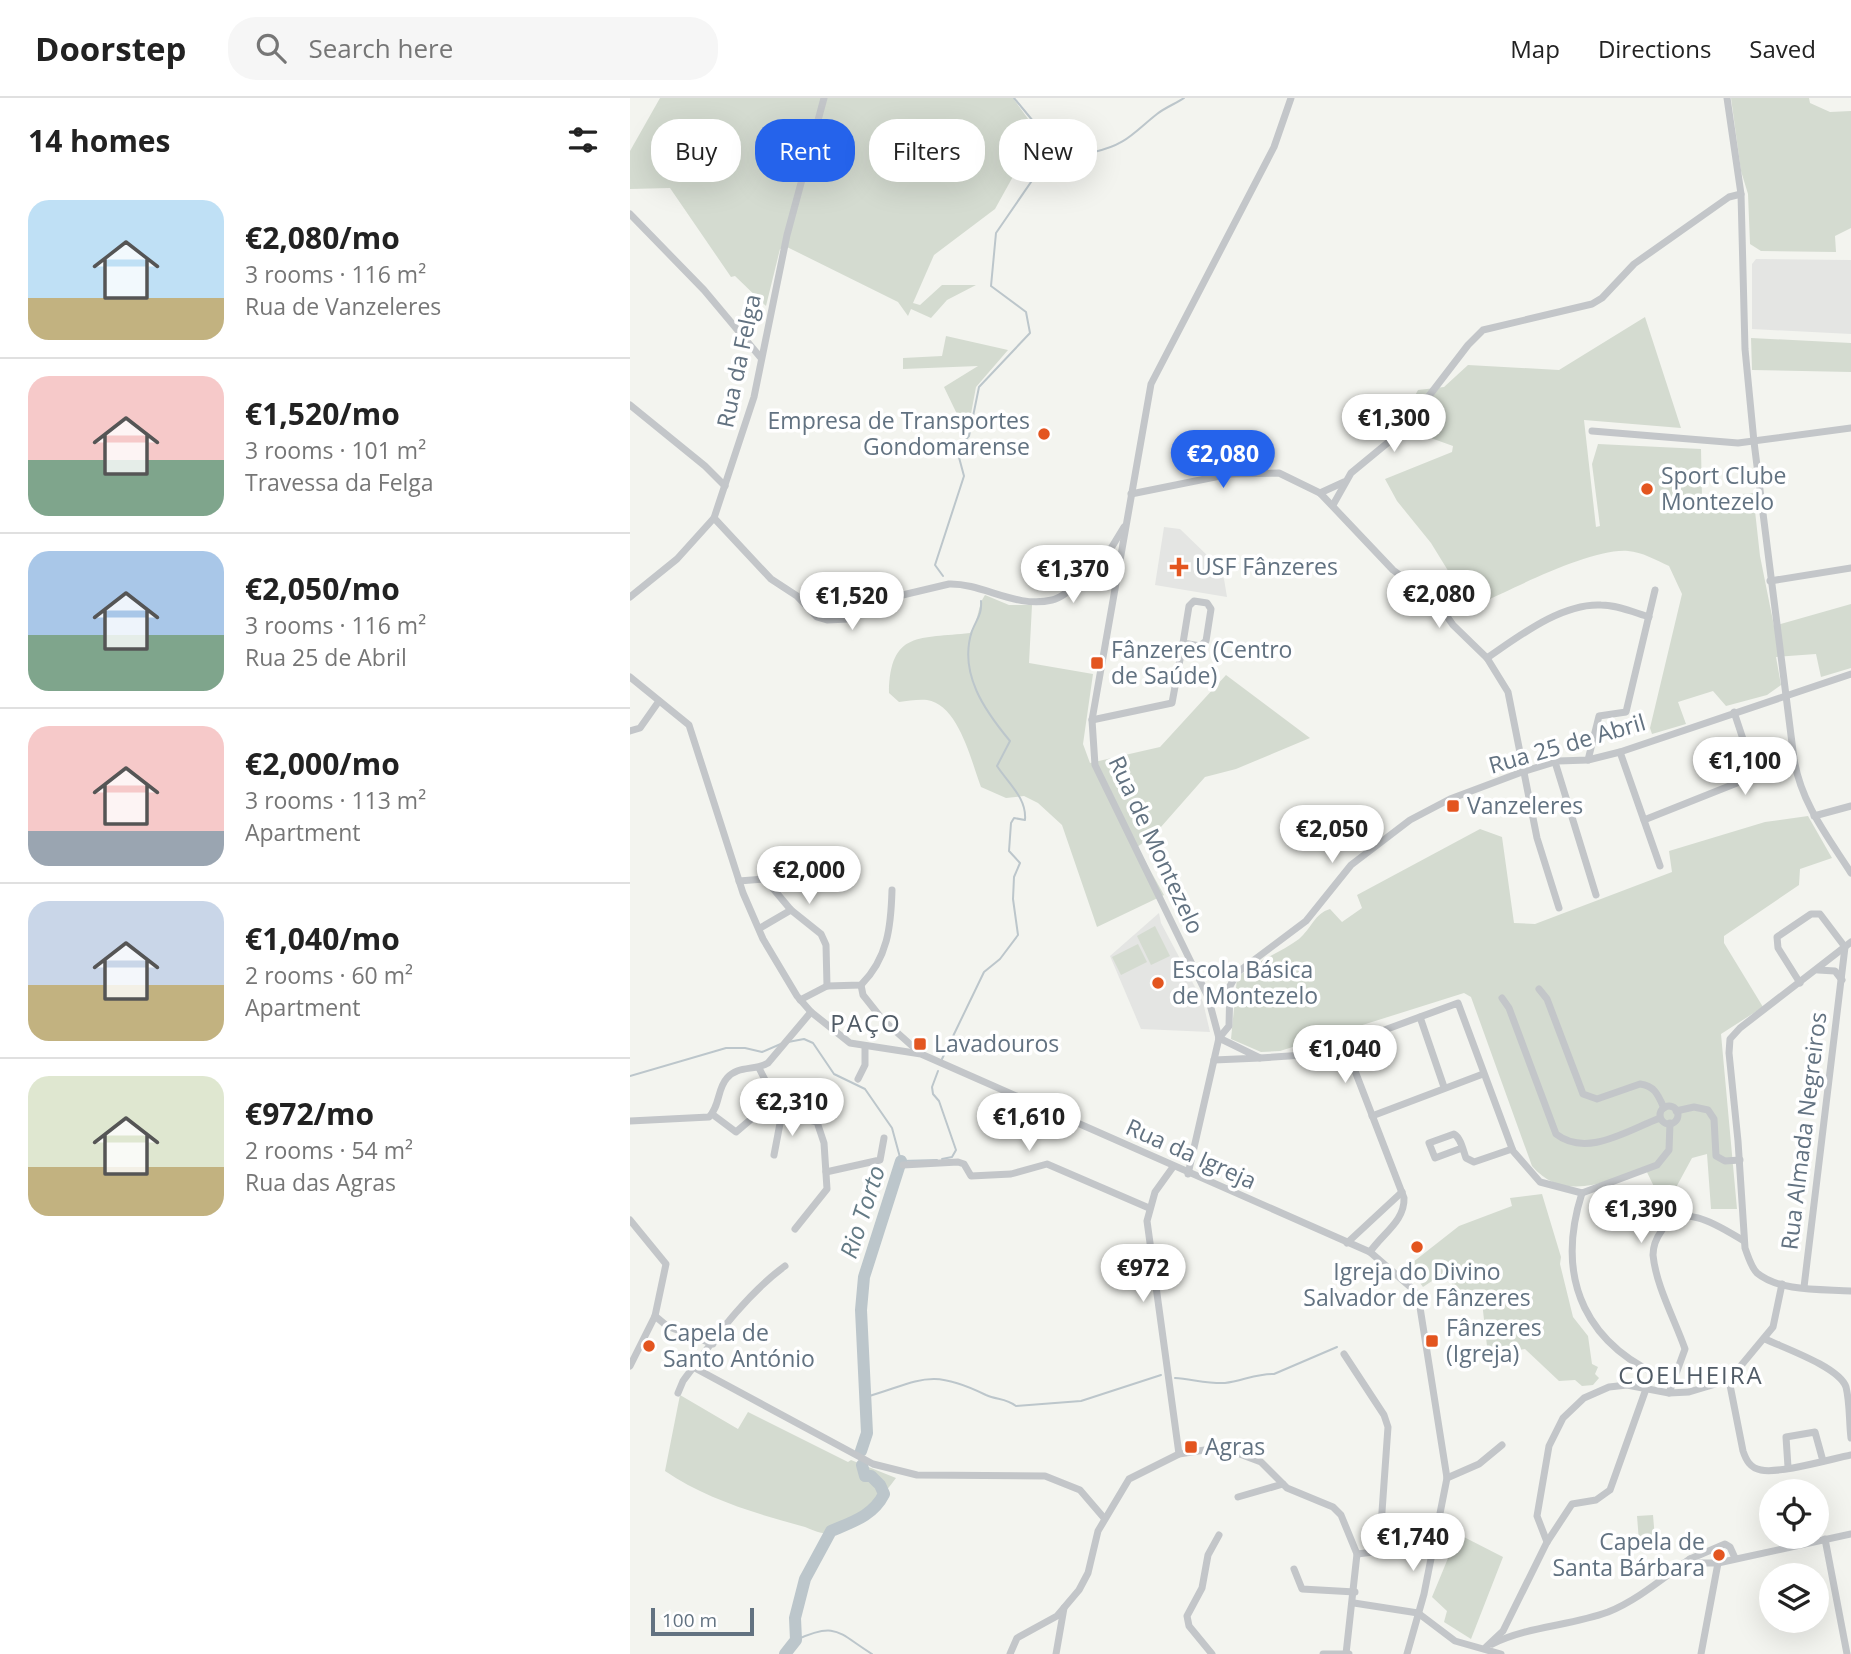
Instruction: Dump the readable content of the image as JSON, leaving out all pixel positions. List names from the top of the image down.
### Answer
{
  "streets": {
    "street": [
      "Rua da Felga",
      "Rua 25 de Abril",
      "Rua de Montezelo",
      "Rua Almada Negreiros",
      "Rua da Igreja"
    ]
  },
  "crossings": [
    ["Rua 25 de Abril", "Rua de Montezelo"],
    ["Rua de Montezelo", "Rua da Igreja"]
  ],
  "districts": ["PAÇO", "COELHEIRA"],
  "water": ["Rio Torto"],
  "places": {
    "other": [
      "Empresa de Transportes Gondomarense",
      "Sport Clube Montezelo",
      "Escola Básica de Montezelo",
      "Igreja do Divino Salvador de Fânzeres",
      "Capela de Santo António",
      "Capela de Santa Bárbara"
    ],
    "health": ["USF Fânzeres"],
    "transit": [
      "Fânzeres (Centro de Saúde)",
      "Vanzeleres",
      "Lavadouros",
      "Fânzeres (Igreja)",
      "Agras"
    ]
  },
  "scale_bar": "100 m",
  "page": {
    "header": "Doorstep",
    "search": "Search here",
    "nav": ["Map", "Directions", "Saved"],
    "heading": "14 homes",
    "chip": [
      "Buy",
      "Rent",
      "Filters",
      "New"
    ],
    "list": [
      {
        "name": "€2,080/mo",
        "note": "3 rooms · 116 m² · Rua de Vanzeleres"
      },
      {
        "name": "€1,520/mo",
        "note": "3 rooms · 101 m² · Travessa da Felga"
      },
      {
        "name": "€2,050/mo",
        "note": "3 rooms · 116 m² · Rua 25 de Abril"
      },
      {
        "name": "€2,000/mo",
        "note": "3 rooms · 113 m² · Apartment"
      },
      {
        "name": "€1,040/mo",
        "note": "2 rooms · 60 m² · Apartment"
      },
      {
        "name": "€972/mo",
        "note": "2 rooms · 54 m² · Rua das Agras"
      }
    ],
    "price": [
      "€1,300",
      "€2,080",
      "€1,370",
      "€2,080",
      "€1,520",
      "€1,100",
      "€2,050",
      "€2,000",
      "€1,040",
      "€2,310",
      "€1,610",
      "€1,390",
      "€972",
      "€1,740"
    ],
    "scale": "100 m"
  }
}
